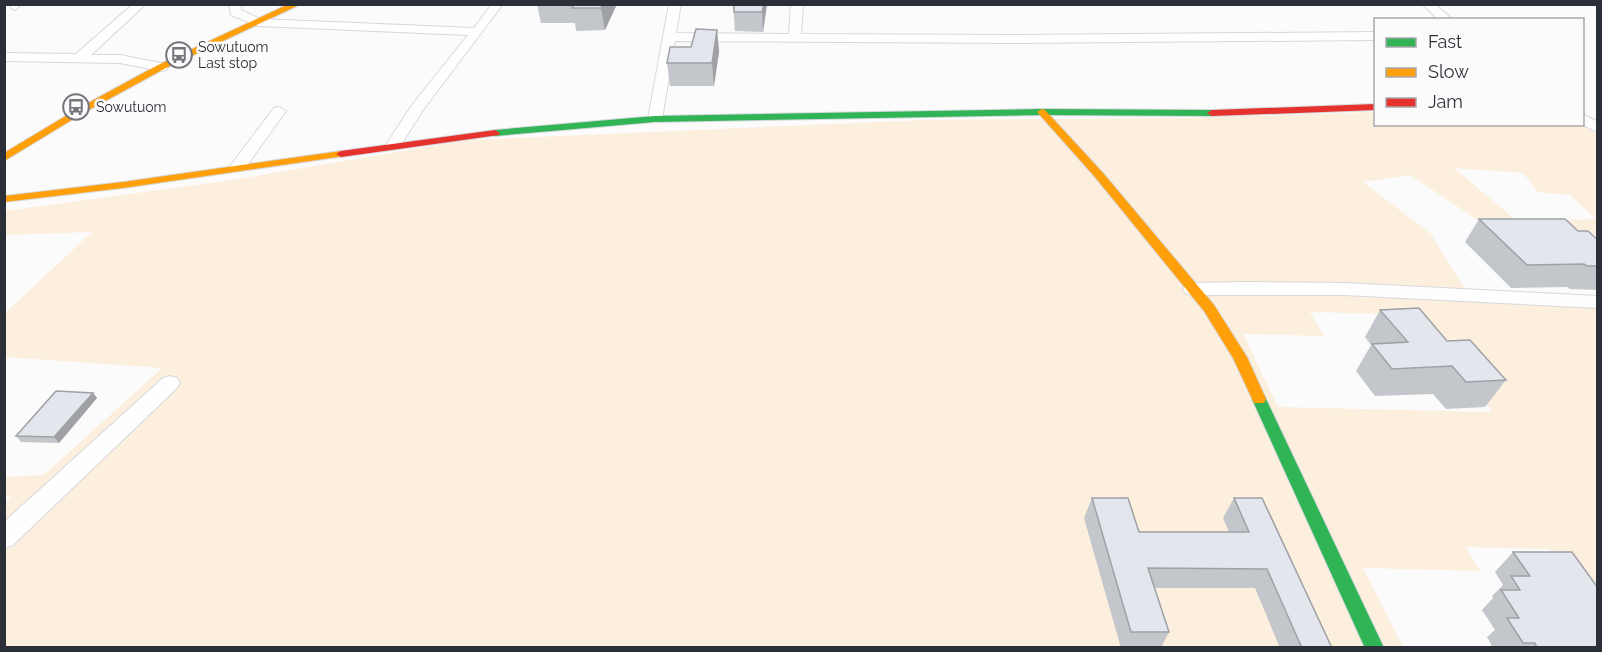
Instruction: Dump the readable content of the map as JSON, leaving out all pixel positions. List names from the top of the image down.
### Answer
{
  "places": {
    "bus stop": ["Sowutuom Last stop", "Sowutuom"]
  },
  "legend": ["Fast", "Slow", "Jam"]
}
